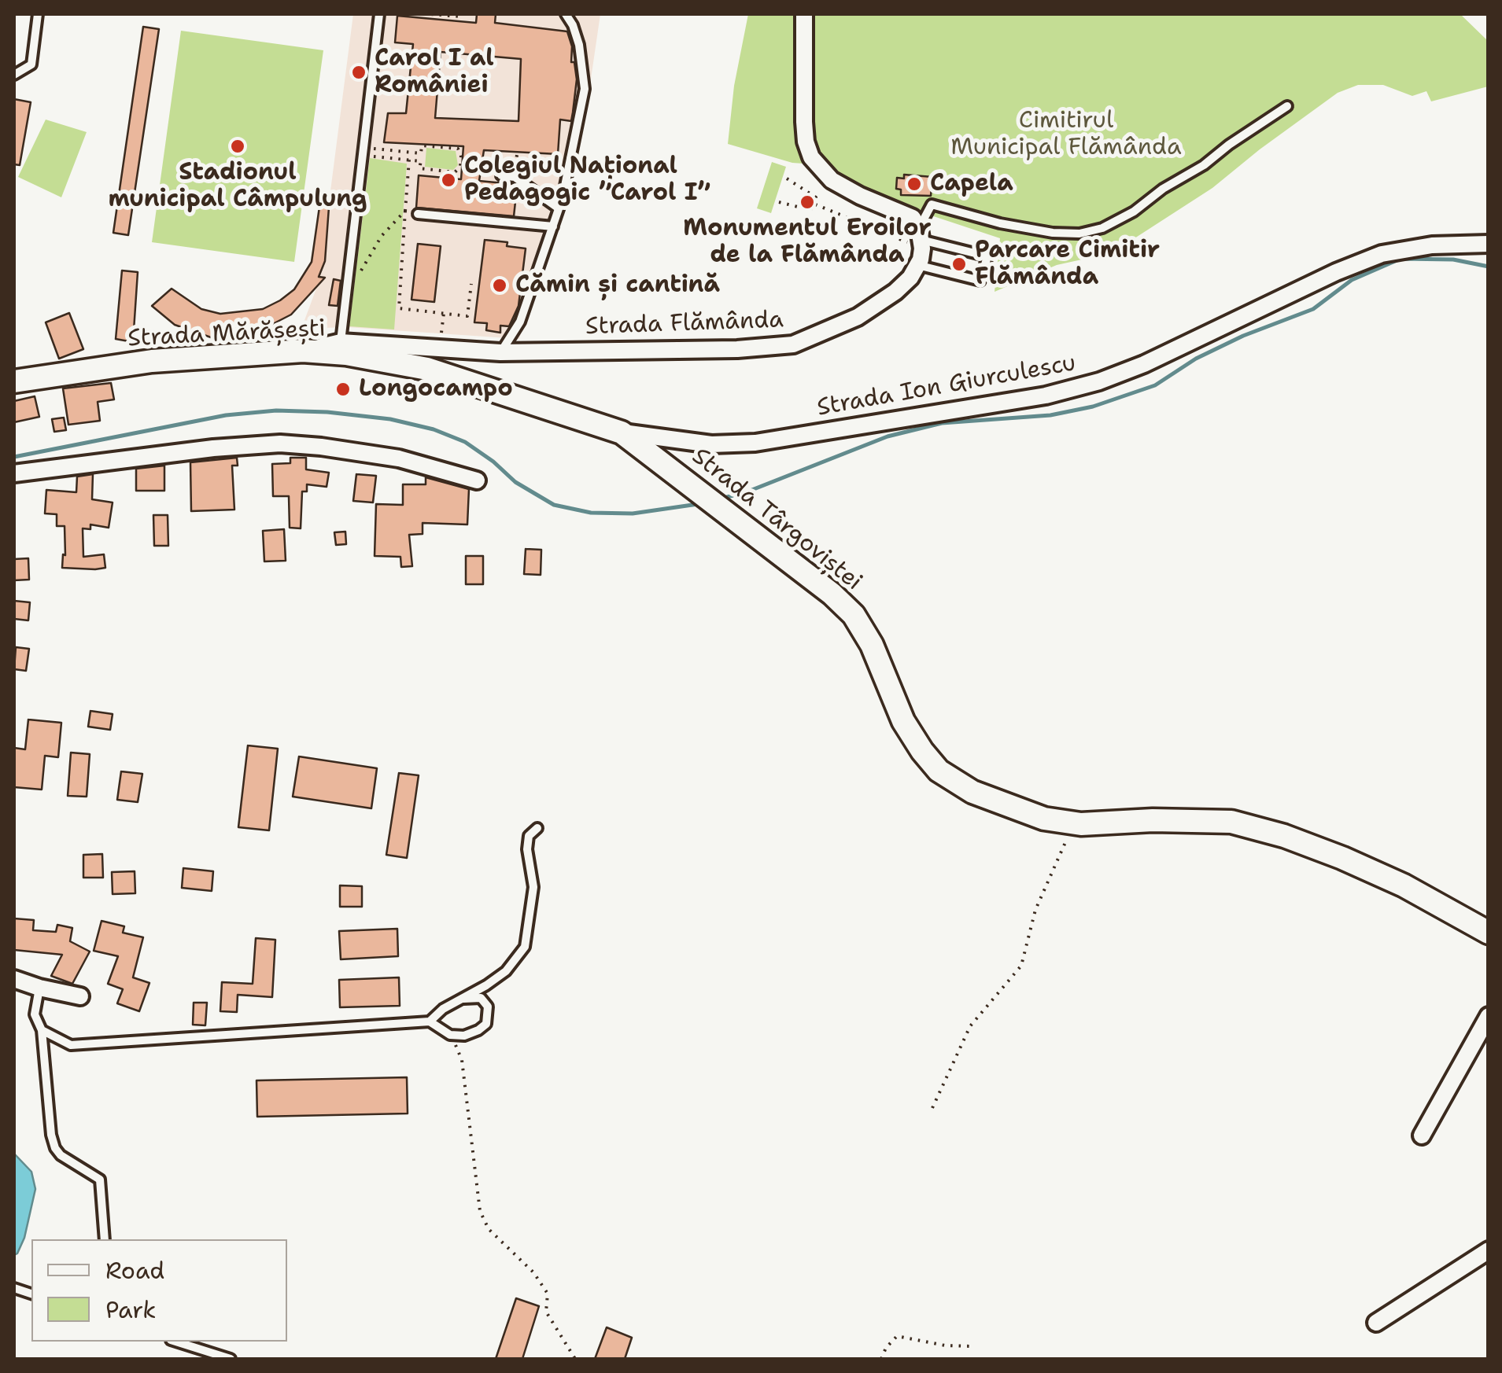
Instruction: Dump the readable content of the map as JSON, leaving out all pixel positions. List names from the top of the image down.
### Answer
{
  "streets": {
    "main road": ["Strada Mărășești", "Strada Târgoviștei"],
    "street": ["Strada Flămânda", "Strada Ion Giurculescu"]
  },
  "crossings": [
    ["Strada Flămânda", "Strada Mărășești"],
    ["Strada Mărășești", "Strada Ion Giurculescu"],
    ["Strada Mărășești", "Strada Târgoviștei"],
    ["Strada Ion Giurculescu", "Strada Târgoviștei"]
  ],
  "parks": ["Cimitirul Municipal Flămânda"],
  "places": [
    "Carol I al României",
    "Stadionul municipal Câmpulung",
    "Colegiul Național Pedagogic ”Carol I”",
    "Capela",
    "Monumentul Eroilor de la Flămânda",
    "Parcare Cimitir Flămânda",
    "Cămin și cantină",
    "Longocampo"
  ],
  "legend": ["Road", "Park"]
}
